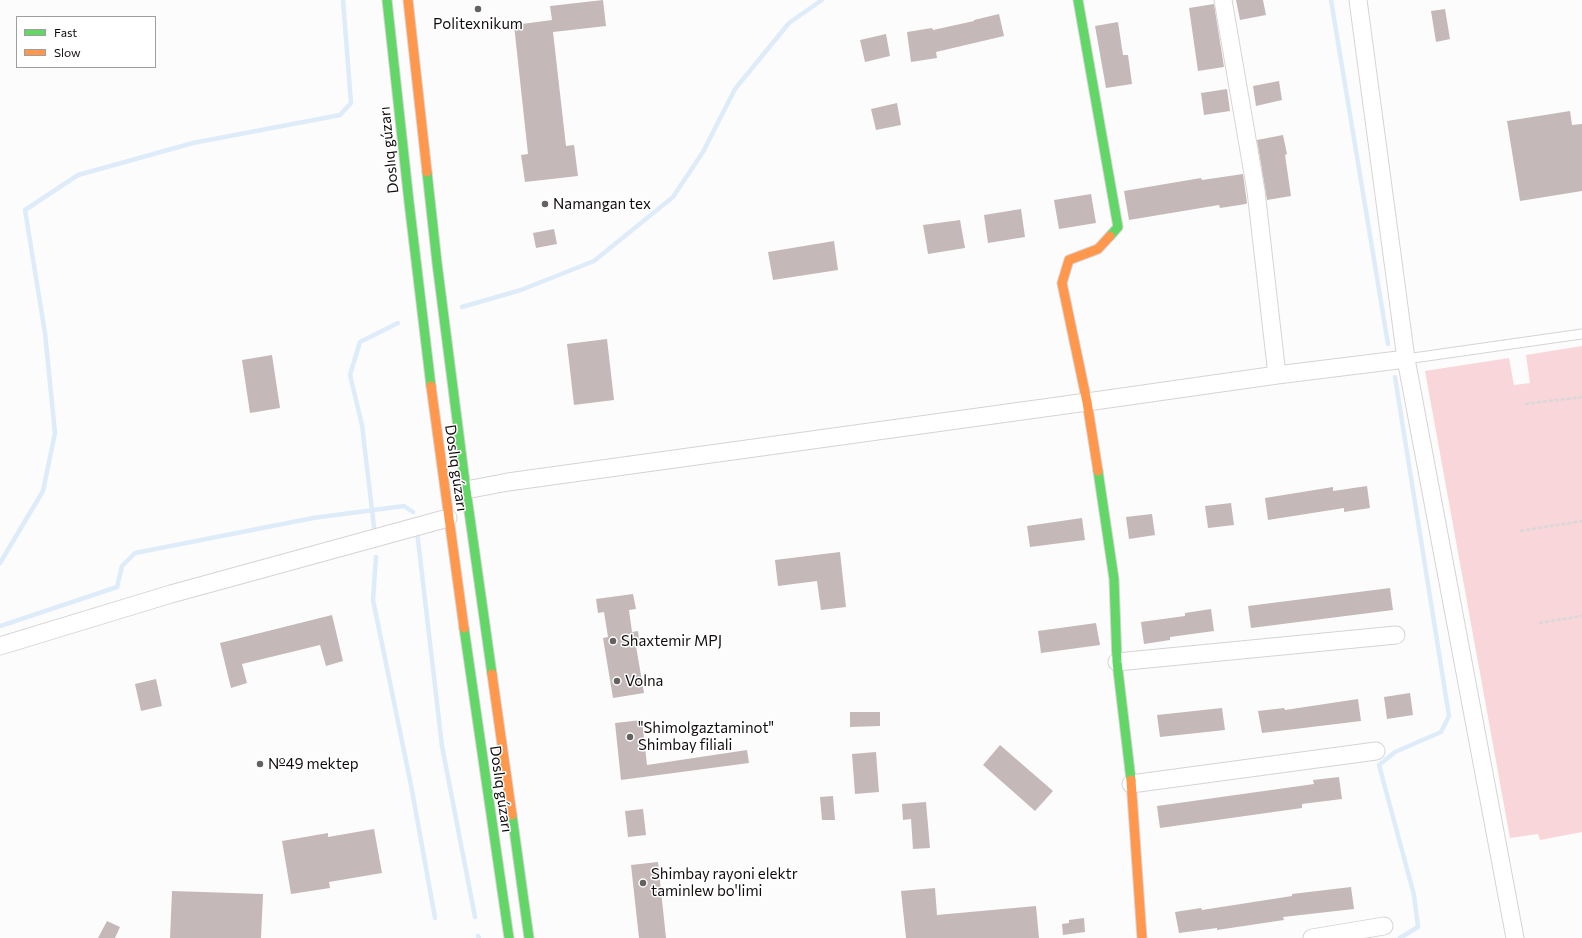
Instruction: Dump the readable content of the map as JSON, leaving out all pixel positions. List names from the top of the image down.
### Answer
{
  "streets": {
    "main road": ["Doslıq gúzarı"]
  },
  "places": [
    "Politexnikum",
    "Namangan tex",
    "Shaxtemir MPJ",
    "Volna",
    "\"Shimolgaztaminot\" Shimbay filiali",
    "№49 mektep",
    "Shimbay rayoni elektr taminlew bo'limi"
  ],
  "legend": ["Fast", "Slow"]
}
